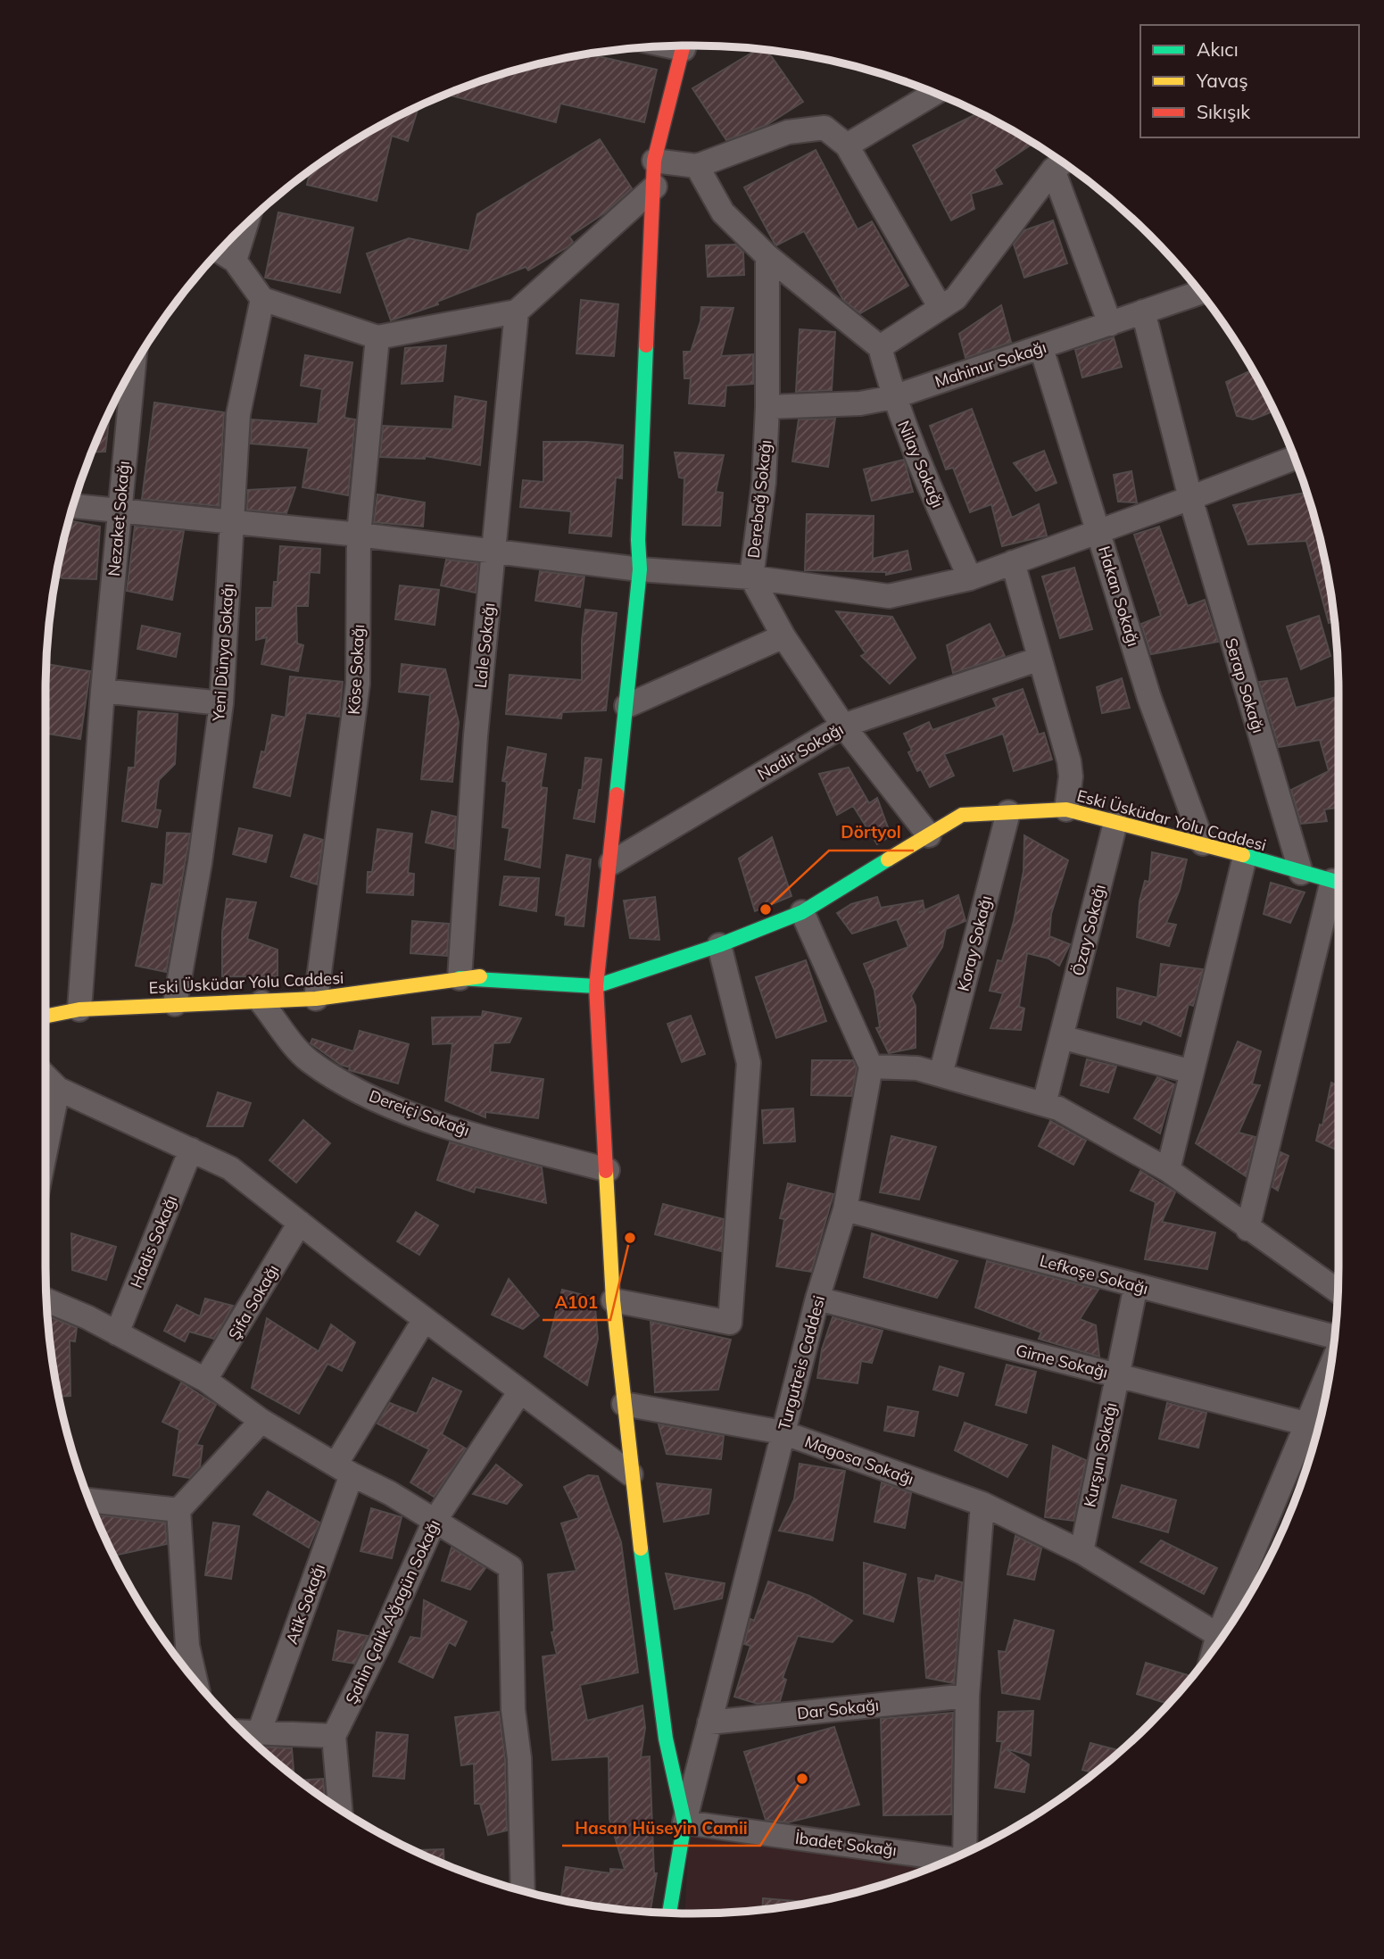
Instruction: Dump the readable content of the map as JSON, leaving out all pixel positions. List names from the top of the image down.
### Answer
{
  "streets": {
    "street": [
      "Mahinur Sokağı",
      "Nilay Sokağı",
      "Derebağ Sokağı",
      "Nezaket Sokağı",
      "Hakan Sokağı",
      "Lale Sokağı",
      "Yeni Dünya Sokağı",
      "Köse Sokağı",
      "Serap Sokağı",
      "Nadir Sokağı",
      "Eski Üsküdar Yolu Caddesi",
      "Özay Sokağı",
      "Koray Sokağı",
      "Dereiçi Sokağı",
      "Hadis Sokağı",
      "Lefkoşe Sokağı",
      "Şifa Sokağı",
      "Girne Sokağı",
      "Turgutreis Caddesi",
      "Kurşun Sokağı",
      "Magosa Sokağı",
      "Atik Sokağı",
      "Şahin Çalık Ağagün Sokağı",
      "Dar Sokağı",
      "İbadet Sokağı"
    ]
  },
  "crossings": [
    ["Mahinur Sokağı", "Nilay Sokağı"],
    ["Mahinur Sokağı", "Derebağ Sokağı"],
    ["Mahinur Sokağı", "Hakan Sokağı"],
    ["Mahinur Sokağı", "Serap Sokağı"],
    ["Derebağ Sokağı", "Nadir Sokağı"],
    ["Derebağ Sokağı", "Eski Üsküdar Yolu Caddesi"],
    ["Nezaket Sokağı", "Eski Üsküdar Yolu Caddesi"],
    ["Hakan Sokağı", "Eski Üsküdar Yolu Caddesi"],
    ["Lale Sokağı", "Eski Üsküdar Yolu Caddesi"],
    ["Yeni Dünya Sokağı", "Eski Üsküdar Yolu Caddesi"],
    ["Köse Sokağı", "Eski Üsküdar Yolu Caddesi"],
    ["Serap Sokağı", "Eski Üsküdar Yolu Caddesi"],
    ["Eski Üsküdar Yolu Caddesi", "Özay Sokağı"],
    ["Eski Üsküdar Yolu Caddesi", "Koray Sokağı"],
    ["Eski Üsküdar Yolu Caddesi", "Dereiçi Sokağı"],
    ["Lefkoşe Sokağı", "Turgutreis Caddesi"],
    ["Lefkoşe Sokağı", "Kurşun Sokağı"],
    ["Girne Sokağı", "Turgutreis Caddesi"],
    ["Girne Sokağı", "Kurşun Sokağı"],
    ["Turgutreis Caddesi", "Magosa Sokağı"],
    ["Turgutreis Caddesi", "Dar Sokağı"],
    ["Turgutreis Caddesi", "İbadet Sokağı"],
    ["Kurşun Sokağı", "Magosa Sokağı"]
  ],
  "places": ["Dörtyol", "A101", "Hasan Hüseyin Camii"],
  "legend": ["Akıcı", "Yavaş", "Sıkışık"]
}
